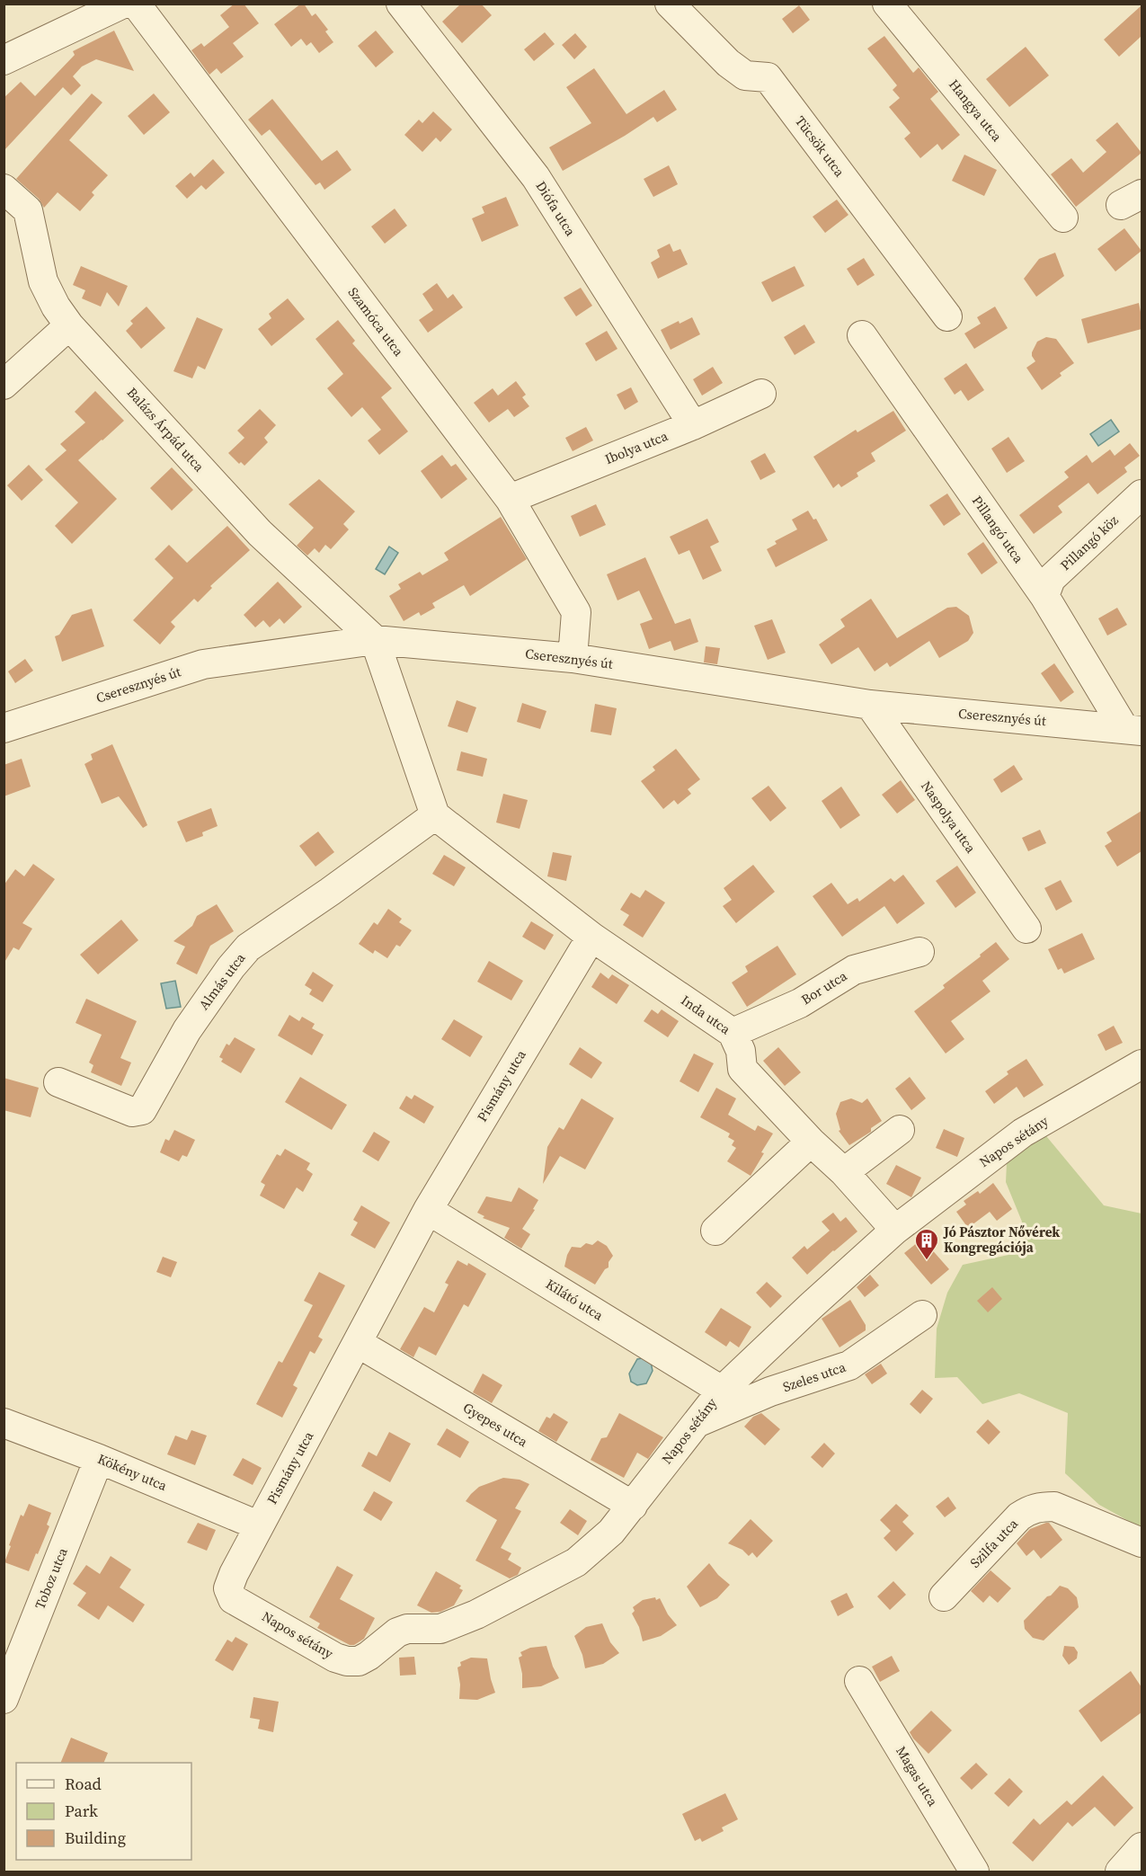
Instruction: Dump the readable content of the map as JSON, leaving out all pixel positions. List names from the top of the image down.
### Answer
{
  "streets": {
    "street": [
      "Hangya utca",
      "Tücsök utca",
      "Diófa utca",
      "Szamóca utca",
      "Balázs Árpád utca",
      "Ibolya utca",
      "Pillangó utca",
      "Pillangó köz",
      "Cseresznyés út",
      "Naspolya utca",
      "Almás utca",
      "Bor utca",
      "Inda utca",
      "Pismány utca",
      "Napos sétány",
      "Kilátó utca",
      "Szeles utca",
      "Gyepes utca",
      "Kökény utca",
      "Szilfa utca",
      "Toboz utca",
      "Magas utca"
    ]
  },
  "crossings": [
    ["Diófa utca", "Ibolya utca"],
    ["Szamóca utca", "Ibolya utca"],
    ["Szamóca utca", "Cseresznyés út"],
    ["Balázs Árpád utca", "Cseresznyés út"],
    ["Pillangó utca", "Pillangó köz"],
    ["Pillangó utca", "Cseresznyés út"],
    ["Cseresznyés út", "Naspolya utca"],
    ["Bor utca", "Inda utca"],
    ["Inda utca", "Pismány utca"],
    ["Inda utca", "Napos sétány"],
    ["Pismány utca", "Napos sétány"],
    ["Pismány utca", "Kilátó utca"],
    ["Pismány utca", "Gyepes utca"],
    ["Pismány utca", "Kökény utca"],
    ["Napos sétány", "Kilátó utca"],
    ["Napos sétány", "Szeles utca"],
    ["Napos sétány", "Gyepes utca"],
    ["Kökény utca", "Toboz utca"]
  ],
  "places": {
    "building": ["Jó Pásztor Nővérek Kongregációja"]
  },
  "legend": ["Road", "Park", "Building"]
}
